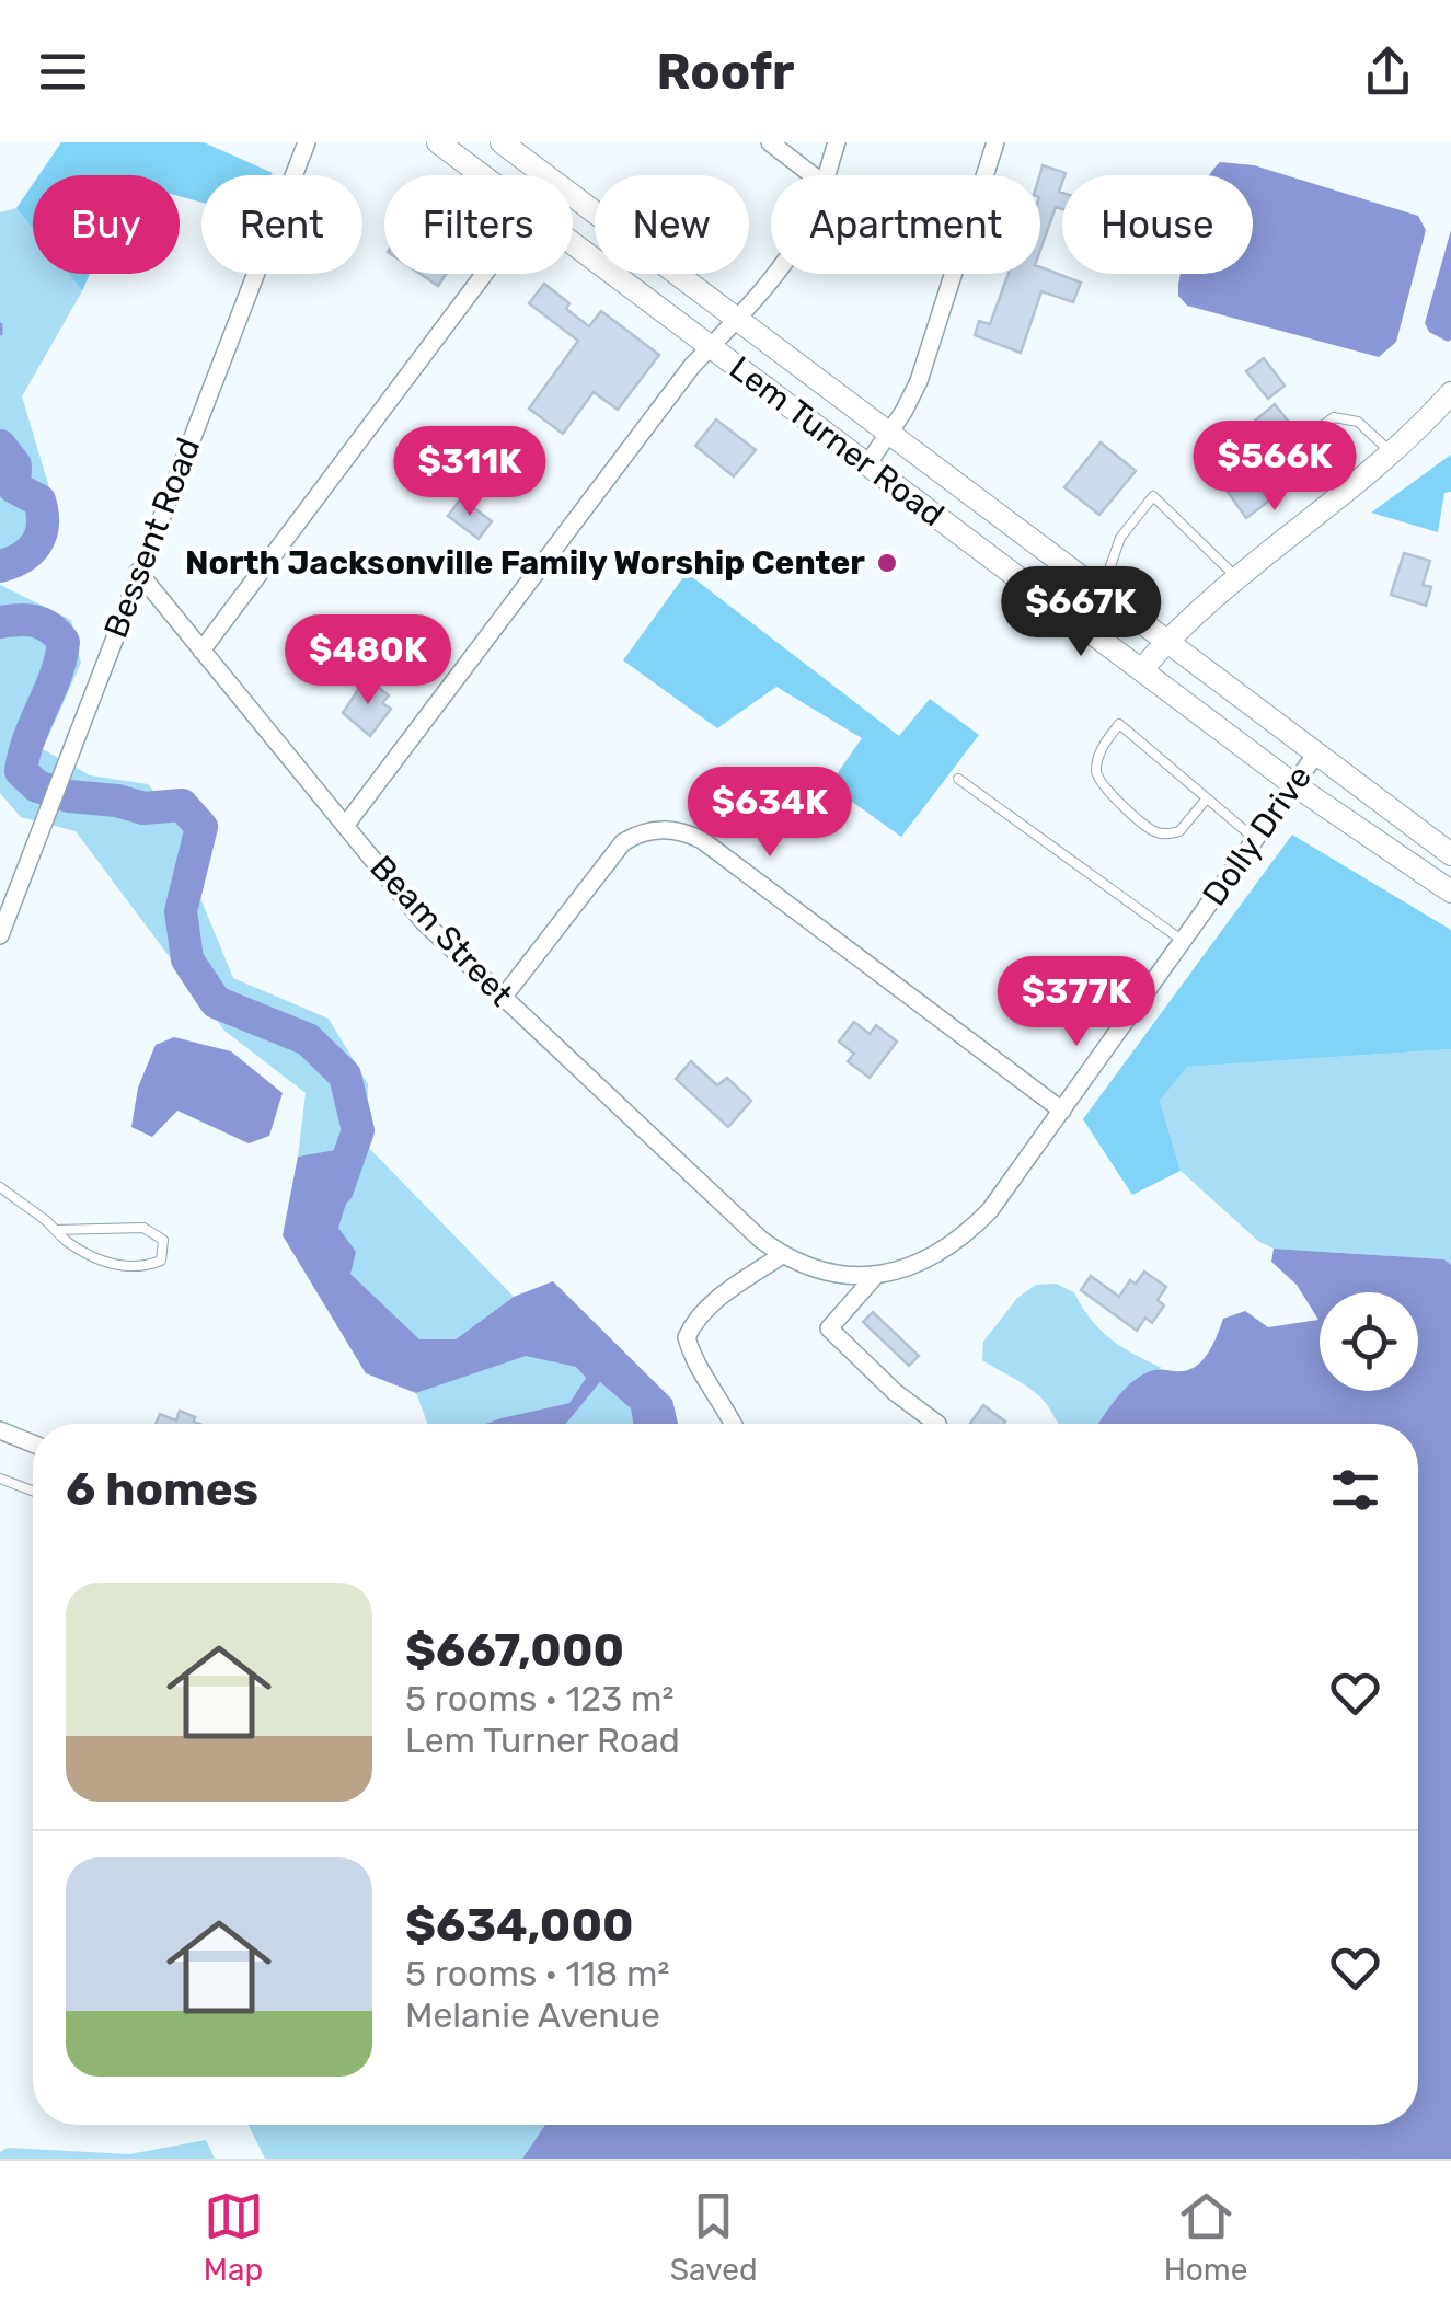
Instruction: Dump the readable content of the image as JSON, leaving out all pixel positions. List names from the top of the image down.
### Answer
{
  "streets": {
    "main road": ["Lem Turner Road"],
    "street": ["Bessent Road", "Dolly Drive", "Beam Street"]
  },
  "crossings": [
    ["Lem Turner Road", "Dolly Drive"],
    ["Bessent Road", "Beam Street"],
    ["Dolly Drive", "Beam Street"]
  ],
  "places": ["North Jacksonville Family Worship Center"],
  "page": {
    "header": "Roofr",
    "chip": [
      "Buy",
      "Rent",
      "Filters",
      "New",
      "Apartment",
      "House"
    ],
    "price": [
      "$566K",
      "$311K",
      "$667K",
      "$480K",
      "$634K",
      "$377K"
    ],
    "heading": "6 homes",
    "list": [
      {
        "name": "$667,000",
        "note": "5 rooms · 123 m² · Lem Turner Road"
      },
      {
        "name": "$634,000",
        "note": "5 rooms · 118 m² · Melanie Avenue"
      }
    ],
    "tabs": ["Map", "Saved", "Home"]
  }
}
